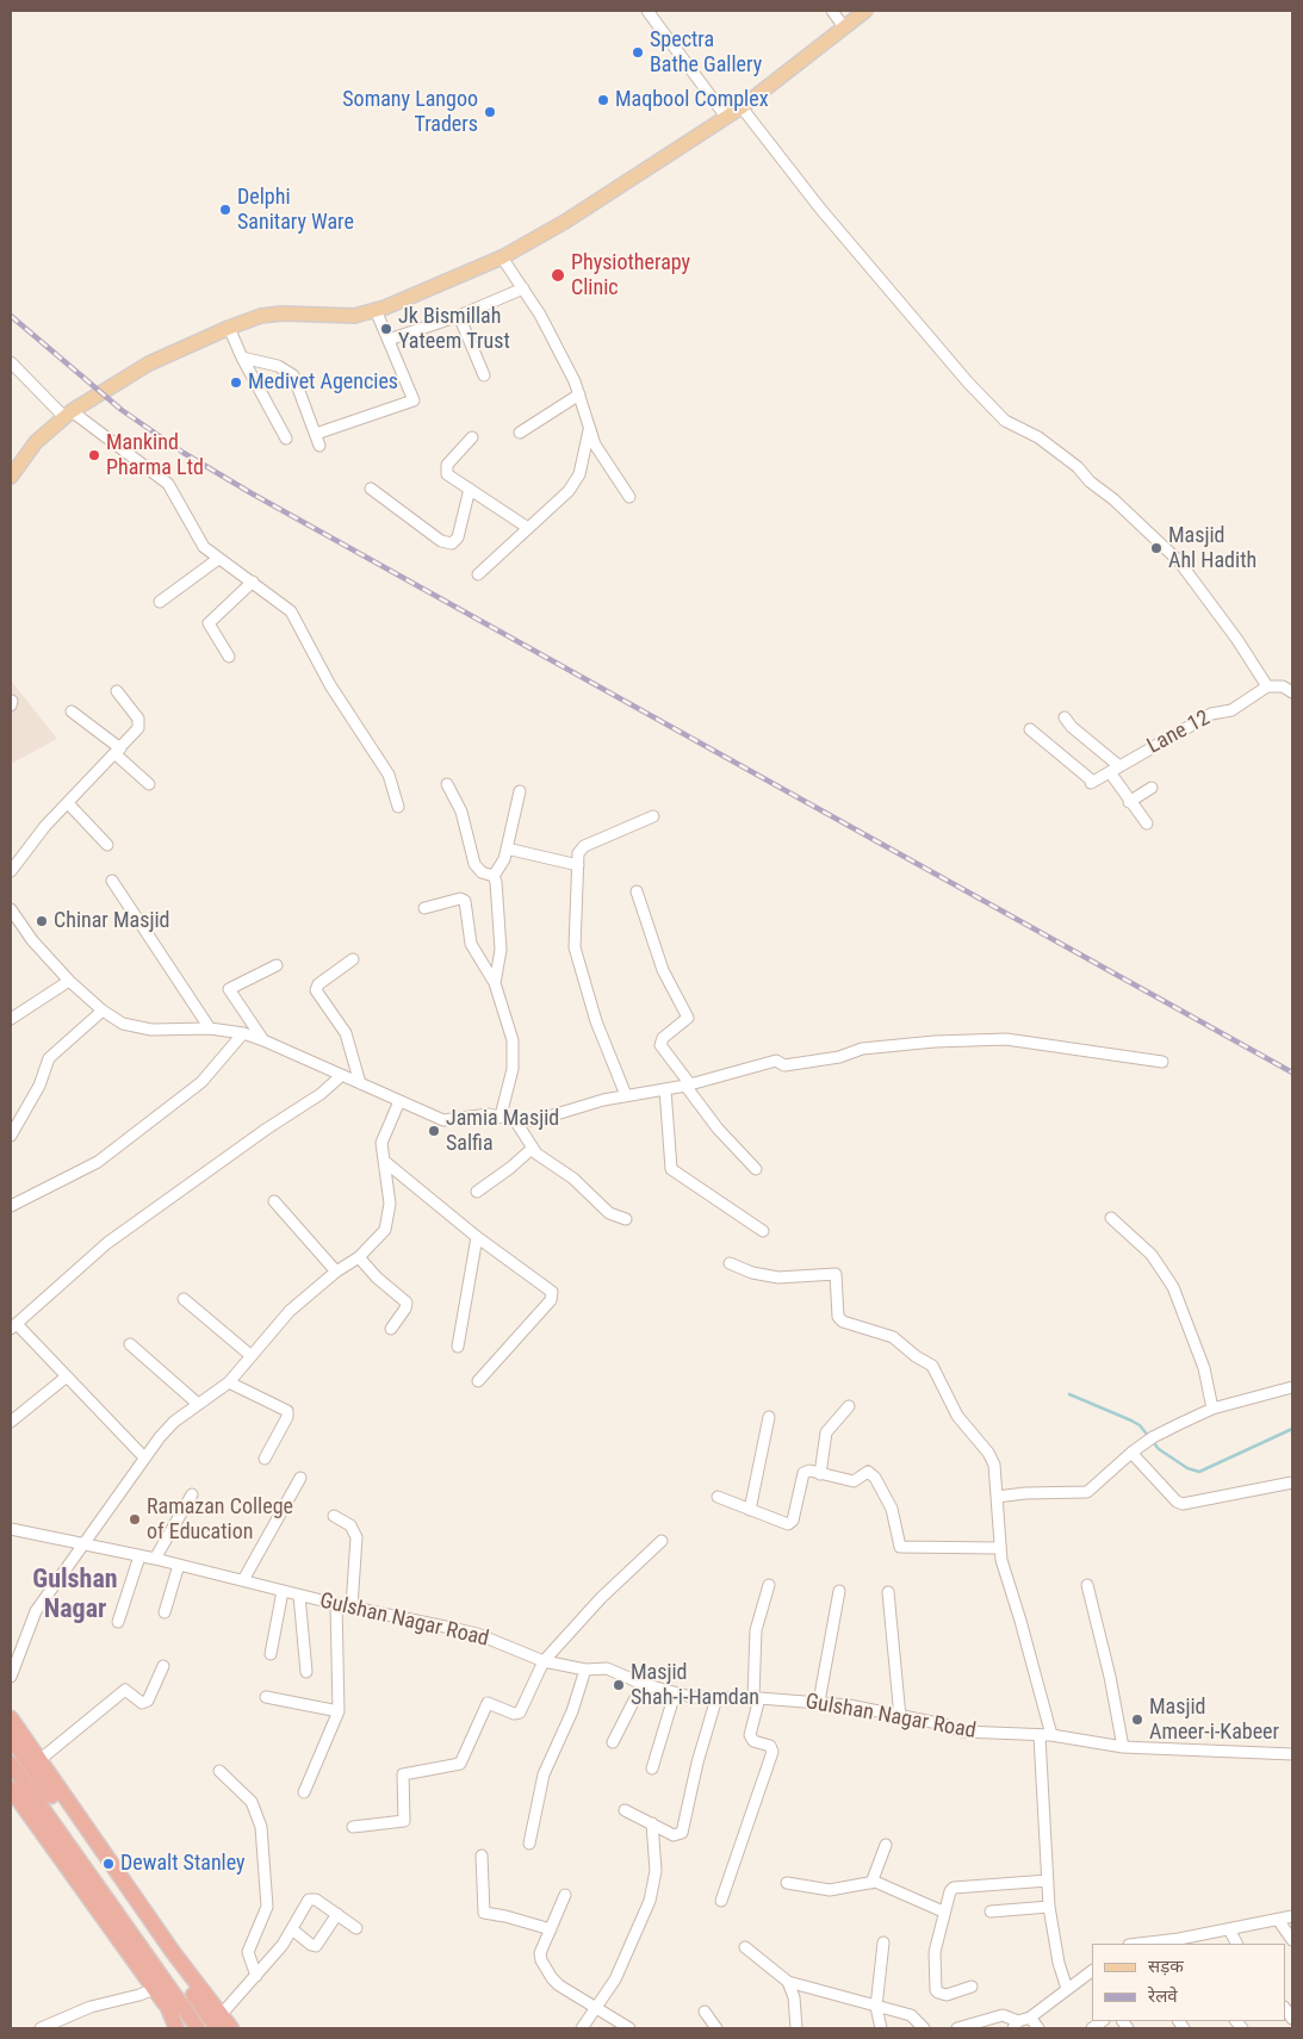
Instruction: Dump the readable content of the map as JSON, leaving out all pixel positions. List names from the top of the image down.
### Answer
{
  "streets": {
    "street": ["Lane 12", "Gulshan Nagar Road"]
  },
  "districts": ["Gulshan Nagar"],
  "places": [
    "Spectra Bathe Gallery",
    "Maqbool Complex",
    "Somany Langoo Traders",
    "Delphi Sanitary Ware",
    "Physiotherapy Clinic",
    "Jk Bismillah Yateem Trust",
    "Medivet Agencies",
    "Mankind Pharma Ltd",
    "Masjid Ahl Hadith",
    "Chinar Masjid",
    "Jamia Masjid Salfia",
    "Ramazan College of Education",
    "Masjid Shah-i-Hamdan",
    "Masjid Ameer-i-Kabeer",
    "Dewalt Stanley"
  ],
  "legend": ["सड़क", "रेलवे"]
}
